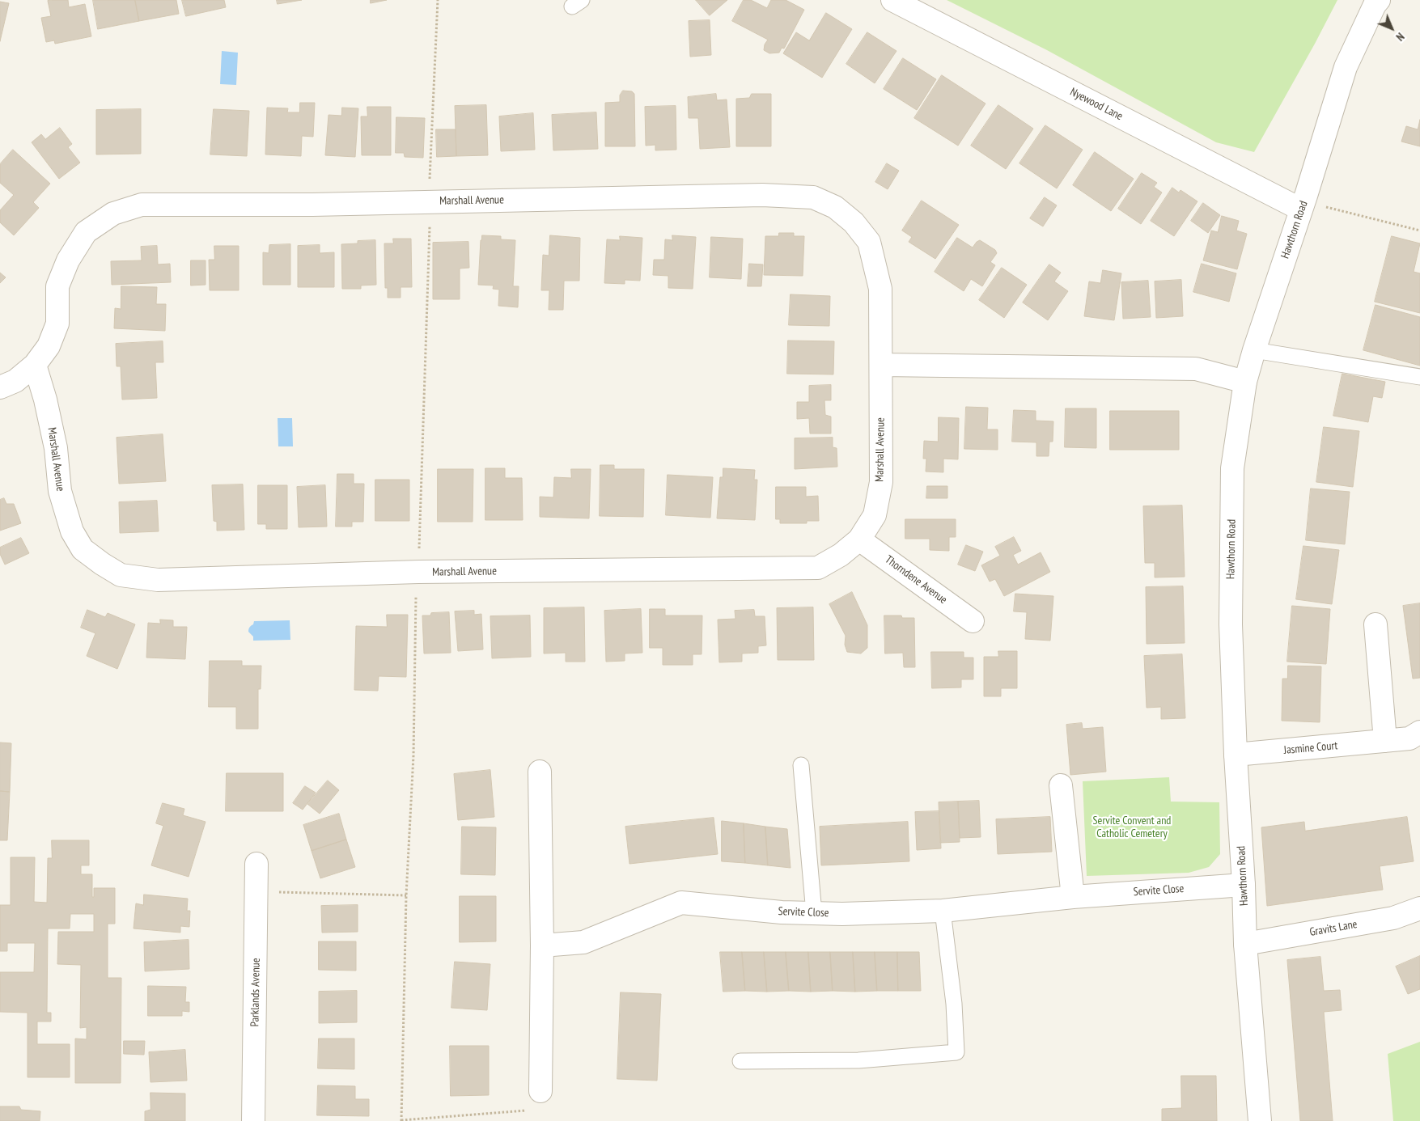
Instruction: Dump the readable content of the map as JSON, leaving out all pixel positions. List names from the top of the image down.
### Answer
{
  "streets": {
    "street": [
      "Nyewood Lane",
      "Marshall Avenue",
      "Hawthorn Road",
      "Thorndene Avenue",
      "Jasmine Court",
      "Servite Close",
      "Gravits Lane",
      "Parklands Avenue"
    ]
  },
  "crossings": [
    ["Nyewood Lane", "Hawthorn Road"],
    ["Marshall Avenue", "Thorndene Avenue"],
    ["Hawthorn Road", "Jasmine Court"],
    ["Hawthorn Road", "Servite Close"],
    ["Hawthorn Road", "Gravits Lane"]
  ],
  "parks": ["Servite Convent and Catholic Cemetery"],
  "north": "bottom right"
}
